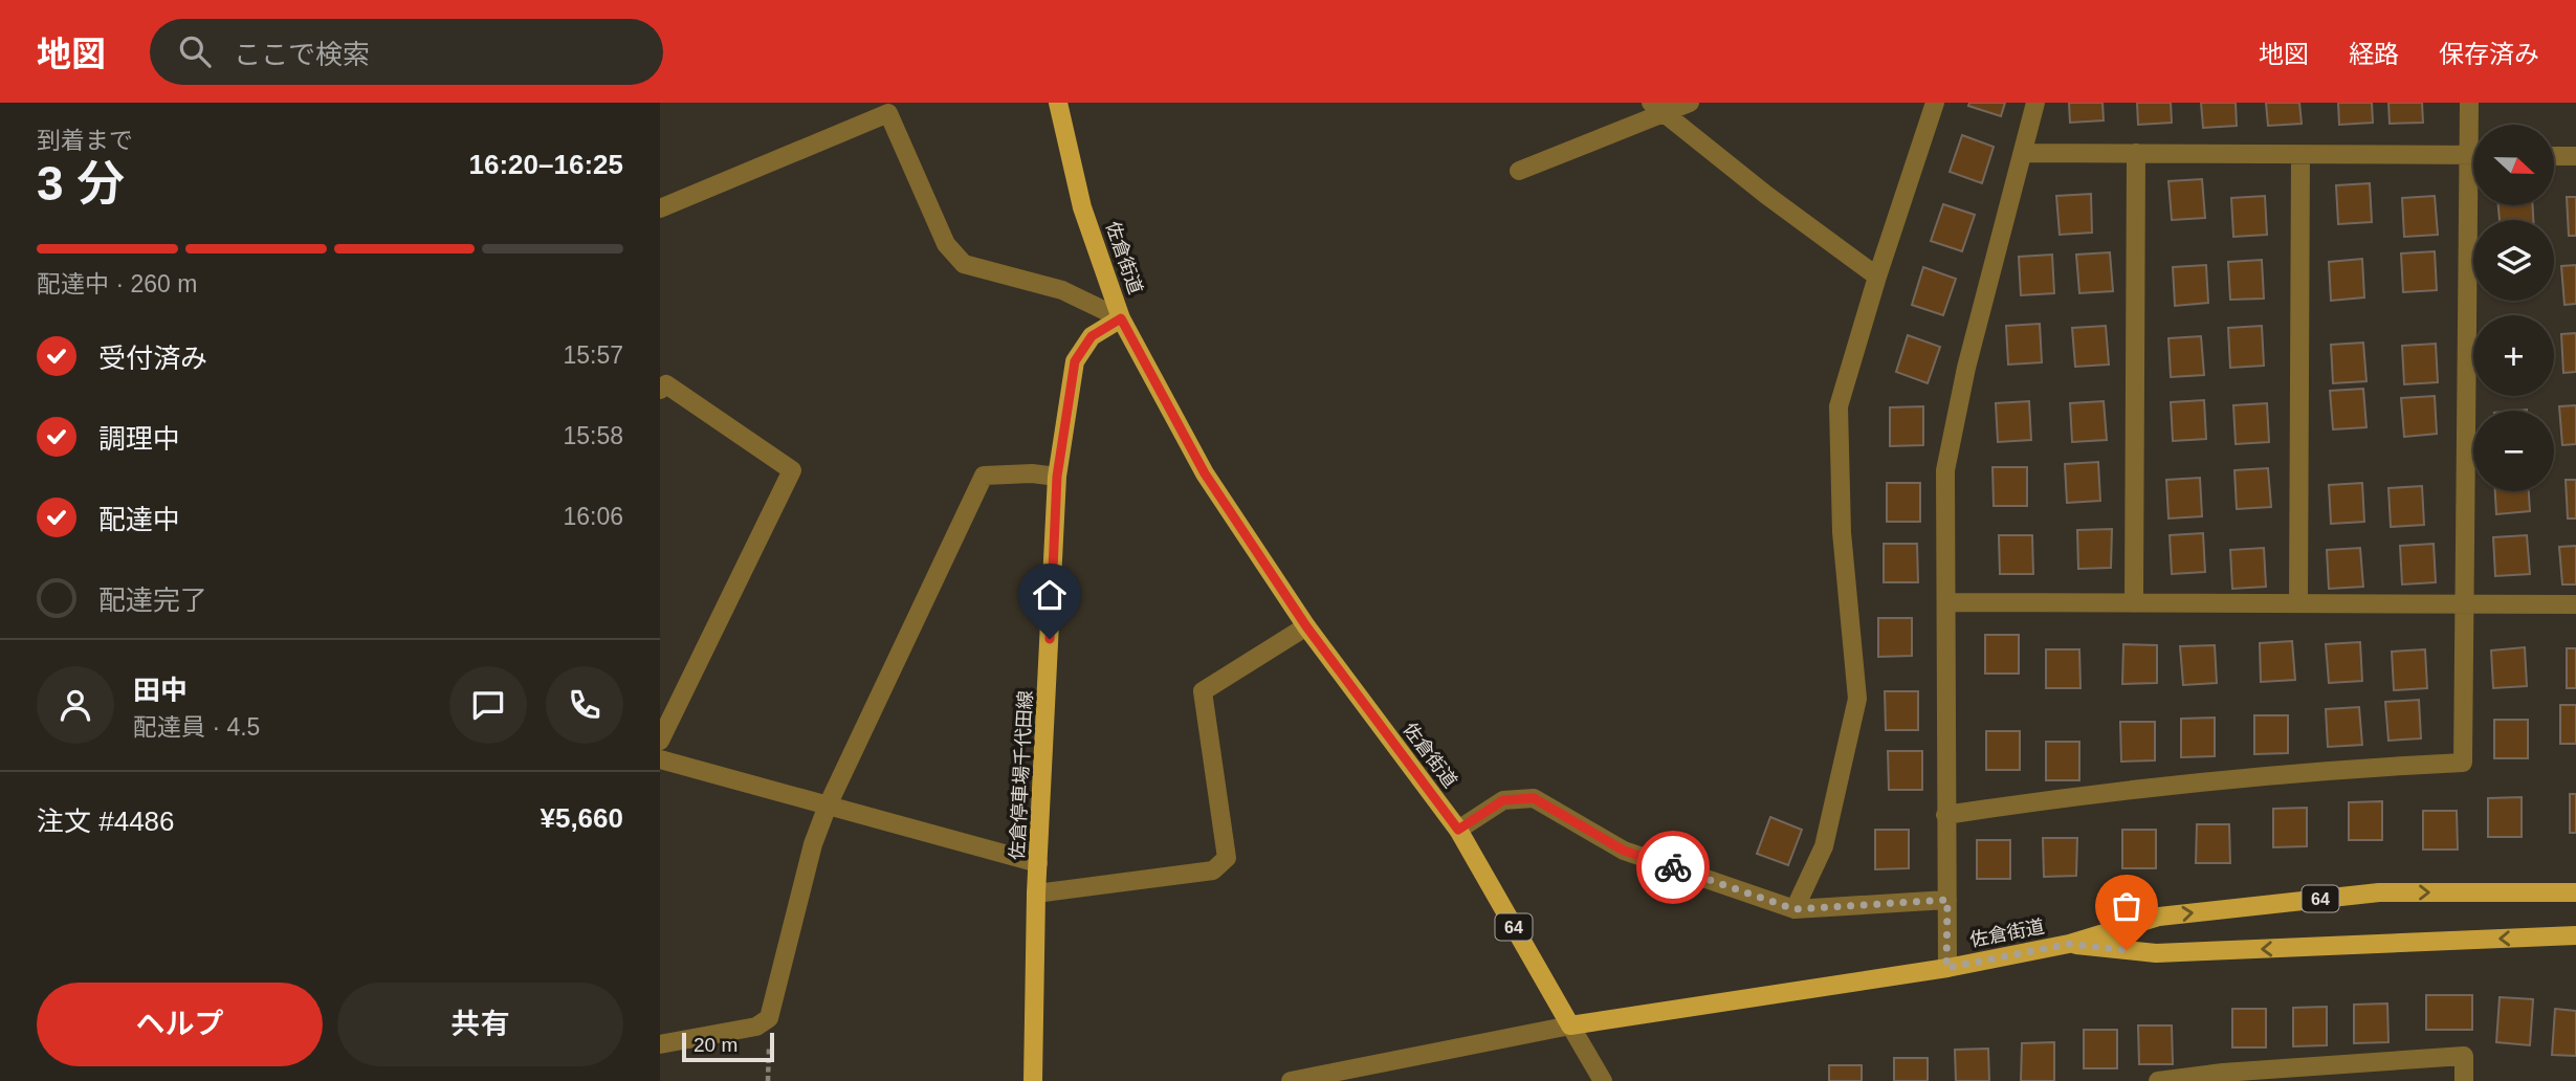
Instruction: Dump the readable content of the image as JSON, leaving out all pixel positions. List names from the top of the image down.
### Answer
{
  "streets": {
    "main road": ["佐倉街道", "佐倉停車場千代田線", "64"]
  },
  "crossings": [
    ["佐倉街道", "佐倉停車場千代田線"]
  ],
  "scale_bar": "20 m",
  "north": "right",
  "page": {
    "header": "地図",
    "search": "ここで検索",
    "nav": ["地図", "経路", "保存済み"],
    "heading": ["3 分", "到着まで", "16:20–16:25"],
    "panel": [
      "田中",
      "配達員 · 4.5",
      "注文 #4486",
      "¥5,660"
    ],
    "map_buttons": ["+", "−"],
    "bar": "配達中 · 260 m",
    "list": [
      ["受付済み", "15:57"],
      ["調理中", "15:58"],
      ["配達中", "16:06"],
      "配達完了"
    ],
    "buttons": ["ヘルプ", "共有"],
    "scale": "20 m"
  }
}
